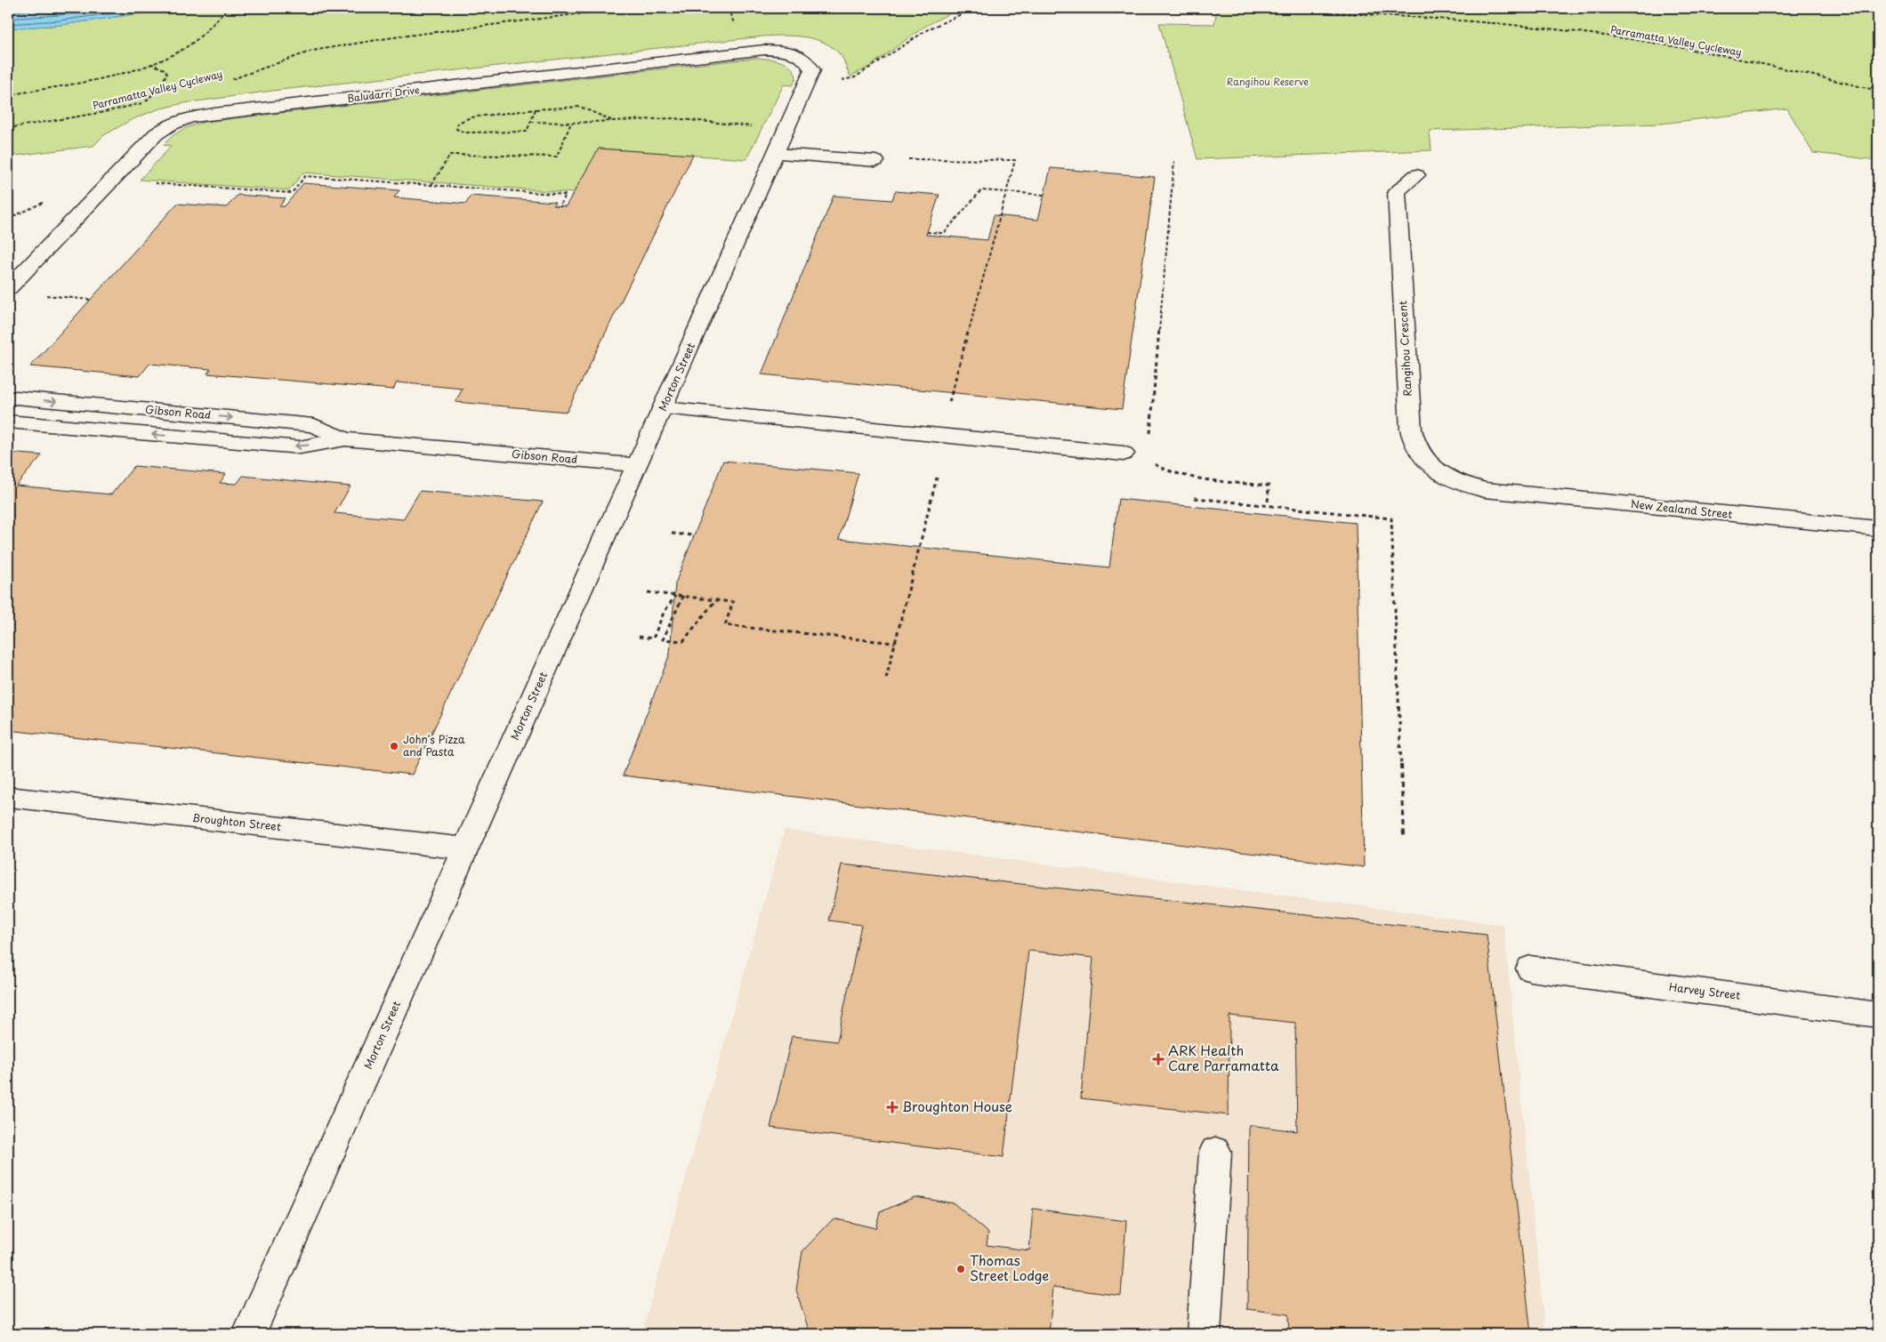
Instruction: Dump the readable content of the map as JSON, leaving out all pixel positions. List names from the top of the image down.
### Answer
{
  "streets": {
    "street": [
      "Baludarri Drive",
      "Rangihou Crescent",
      "Morton Street",
      "Gibson Road",
      "New Zealand Street",
      "Broughton Street",
      "Harvey Street"
    ],
    "path": ["Parramatta Valley Cycleway"]
  },
  "crossings": [
    ["Baludarri Drive", "Morton Street"],
    ["Rangihou Crescent", "New Zealand Street"],
    ["Morton Street", "Gibson Road"],
    ["Morton Street", "Broughton Street"]
  ],
  "parks": ["Rangihou Reserve"],
  "places": {
    "other": ["John's Pizza and Pasta", "Thomas Street Lodge"],
    "health": ["ARK Health Care Parramatta", "Broughton House"]
  }
}
